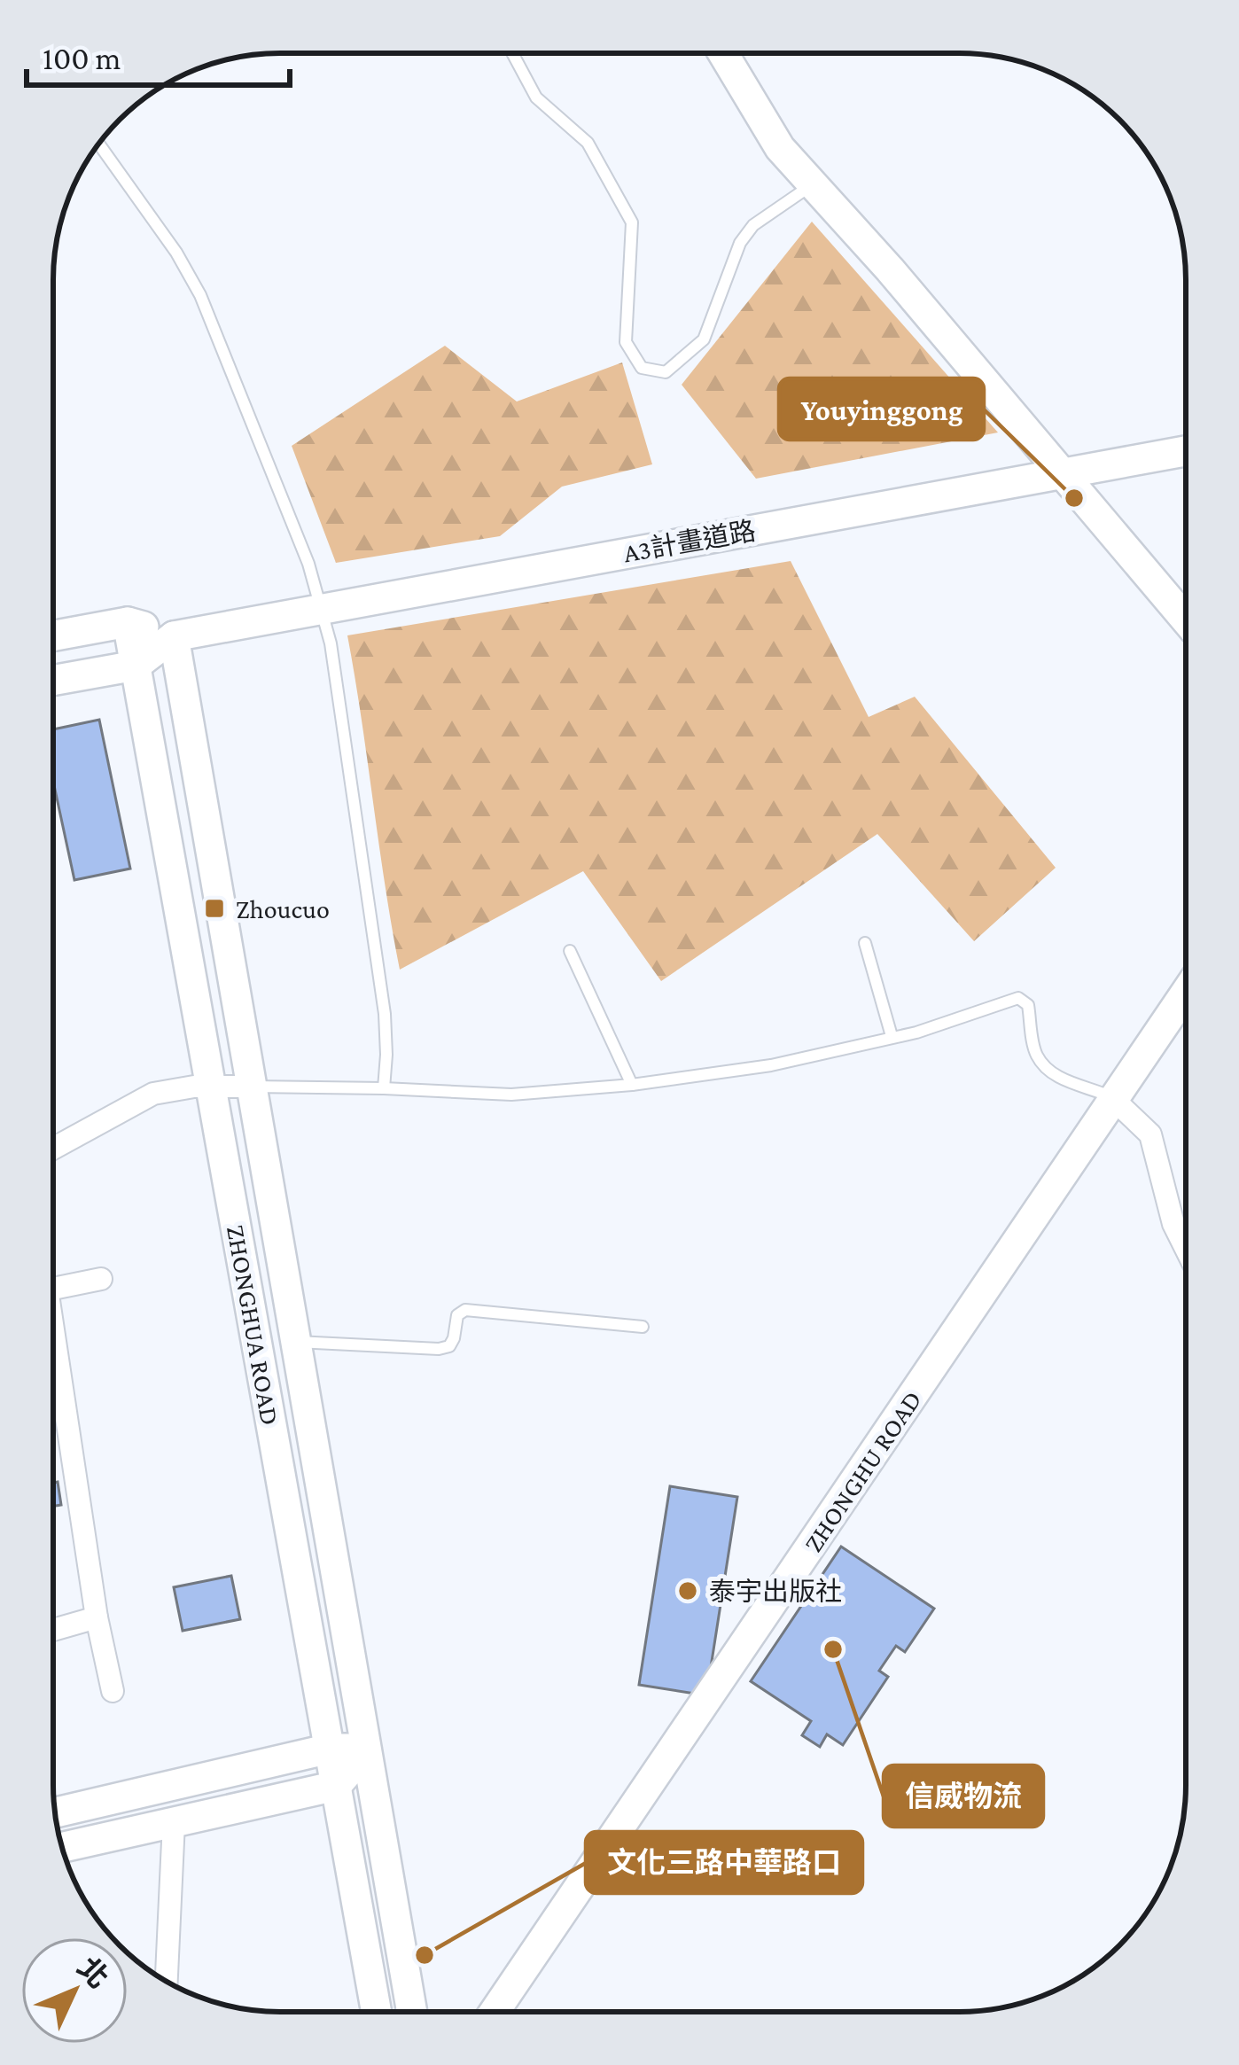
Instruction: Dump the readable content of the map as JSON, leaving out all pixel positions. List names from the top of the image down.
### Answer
{
  "streets": {
    "street": ["A3計畫道路", "ZHONGHUA ROAD", "ZHONGHU ROAD"]
  },
  "crossings": [
    ["A3計畫道路", "ZHONGHUA ROAD"]
  ],
  "places": {
    "other": [
      "Youyinggong",
      "泰宇出版社",
      "信威物流",
      "文化三路中華路口"
    ],
    "transit": ["Zhoucuo"]
  },
  "scale_bar": "100 m",
  "north": "top right"
}
